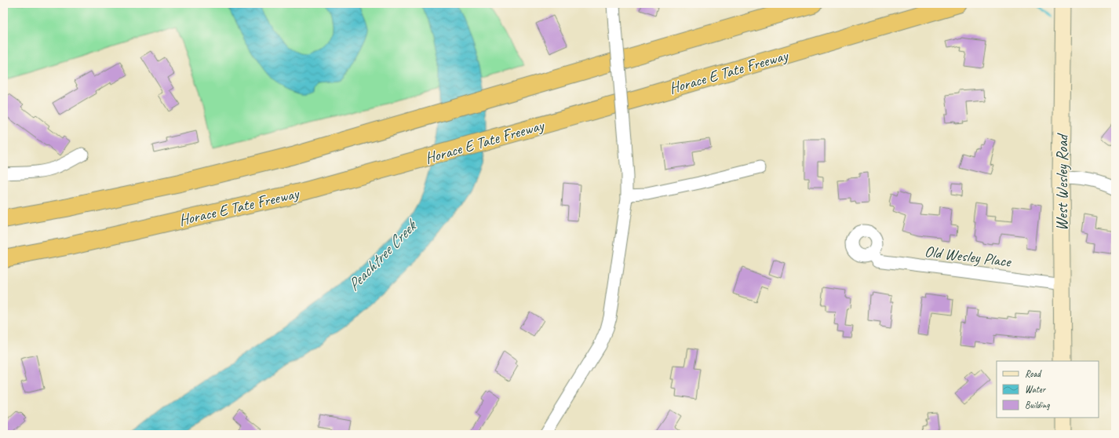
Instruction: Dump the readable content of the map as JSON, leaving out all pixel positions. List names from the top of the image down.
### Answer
{
  "streets": {
    "highway": ["Horace E Tate Freeway"],
    "street": ["West Wesley Road", "Old Wesley Place"]
  },
  "crossings": [
    ["West Wesley Road", "Old Wesley Place"]
  ],
  "water": ["Peachtree Creek"],
  "legend": ["Road", "Water", "Building"]
}
